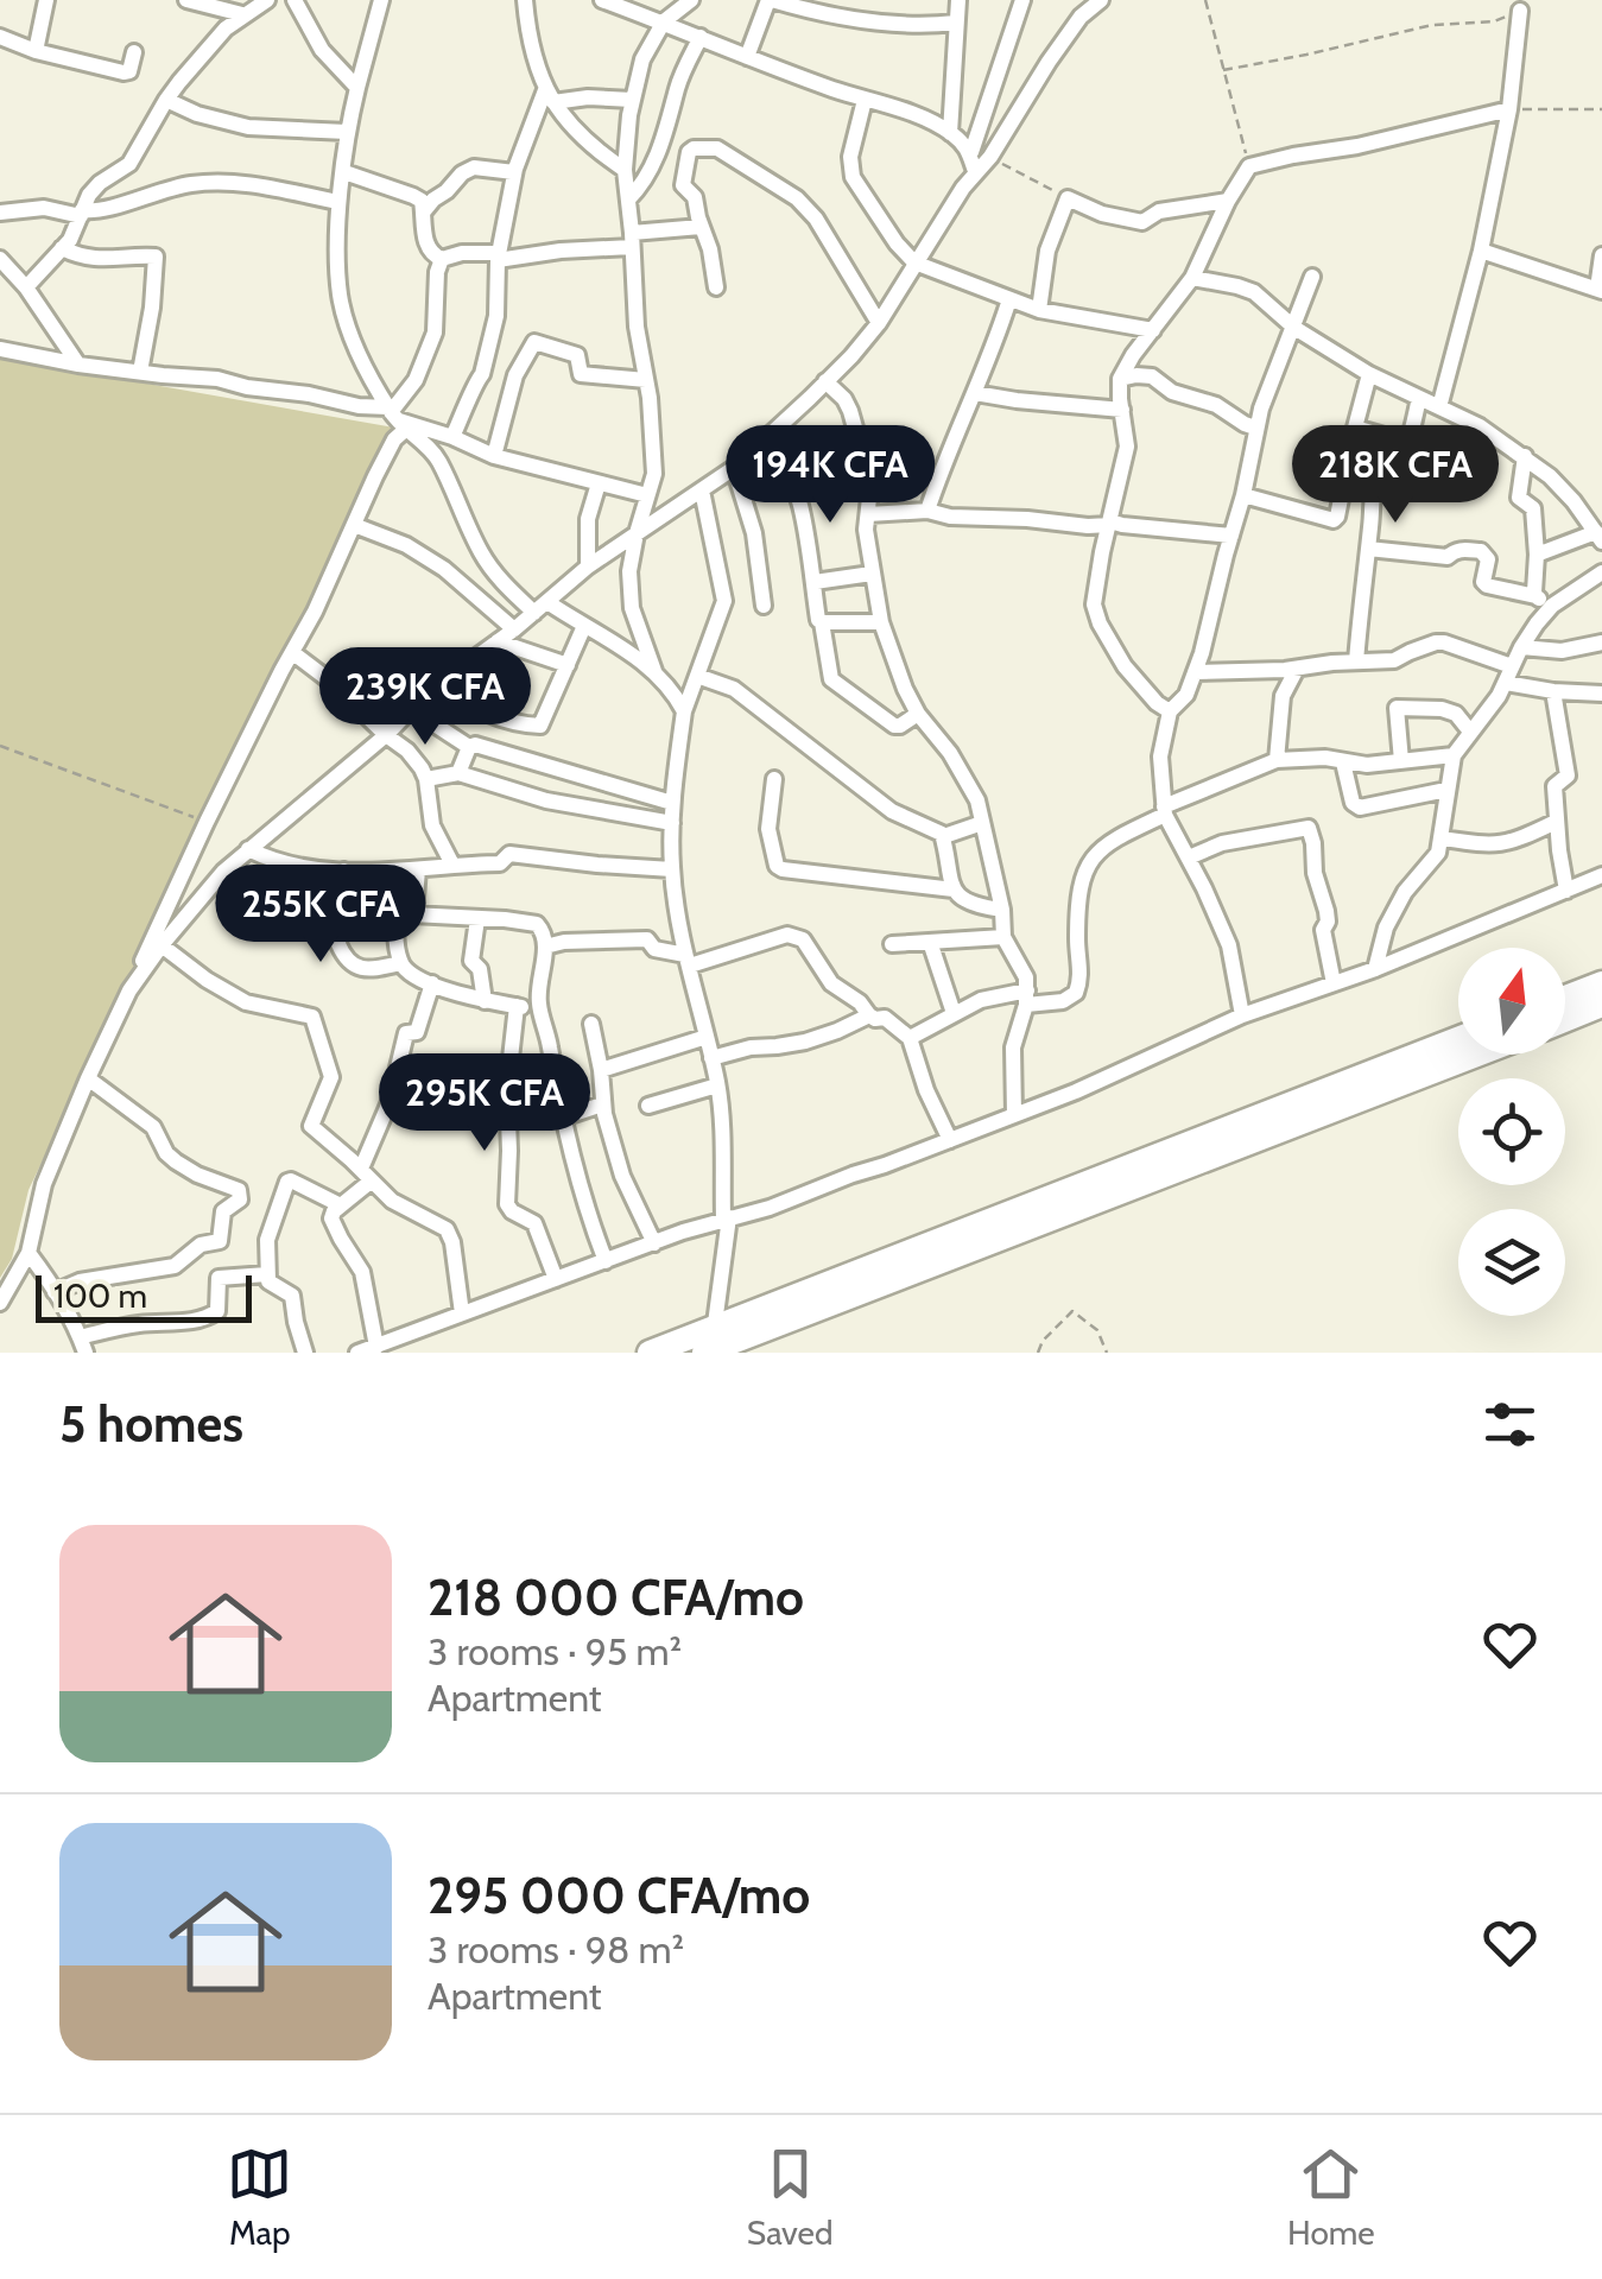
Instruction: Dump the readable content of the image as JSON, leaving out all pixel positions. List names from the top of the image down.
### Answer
{
  "scale_bar": "100 m",
  "north": "top",
  "page": {
    "price": [
      "194K CFA",
      "218K CFA",
      "239K CFA",
      "255K CFA",
      "295K CFA"
    ],
    "scale": "100 m",
    "heading": "5 homes",
    "list": [
      {
        "name": "218 000 CFA/mo",
        "note": "3 rooms · 95 m² · Apartment"
      },
      {
        "name": "295 000 CFA/mo",
        "note": "3 rooms · 98 m² · Apartment"
      }
    ],
    "tabs": ["Map", "Saved", "Home"]
  }
}
